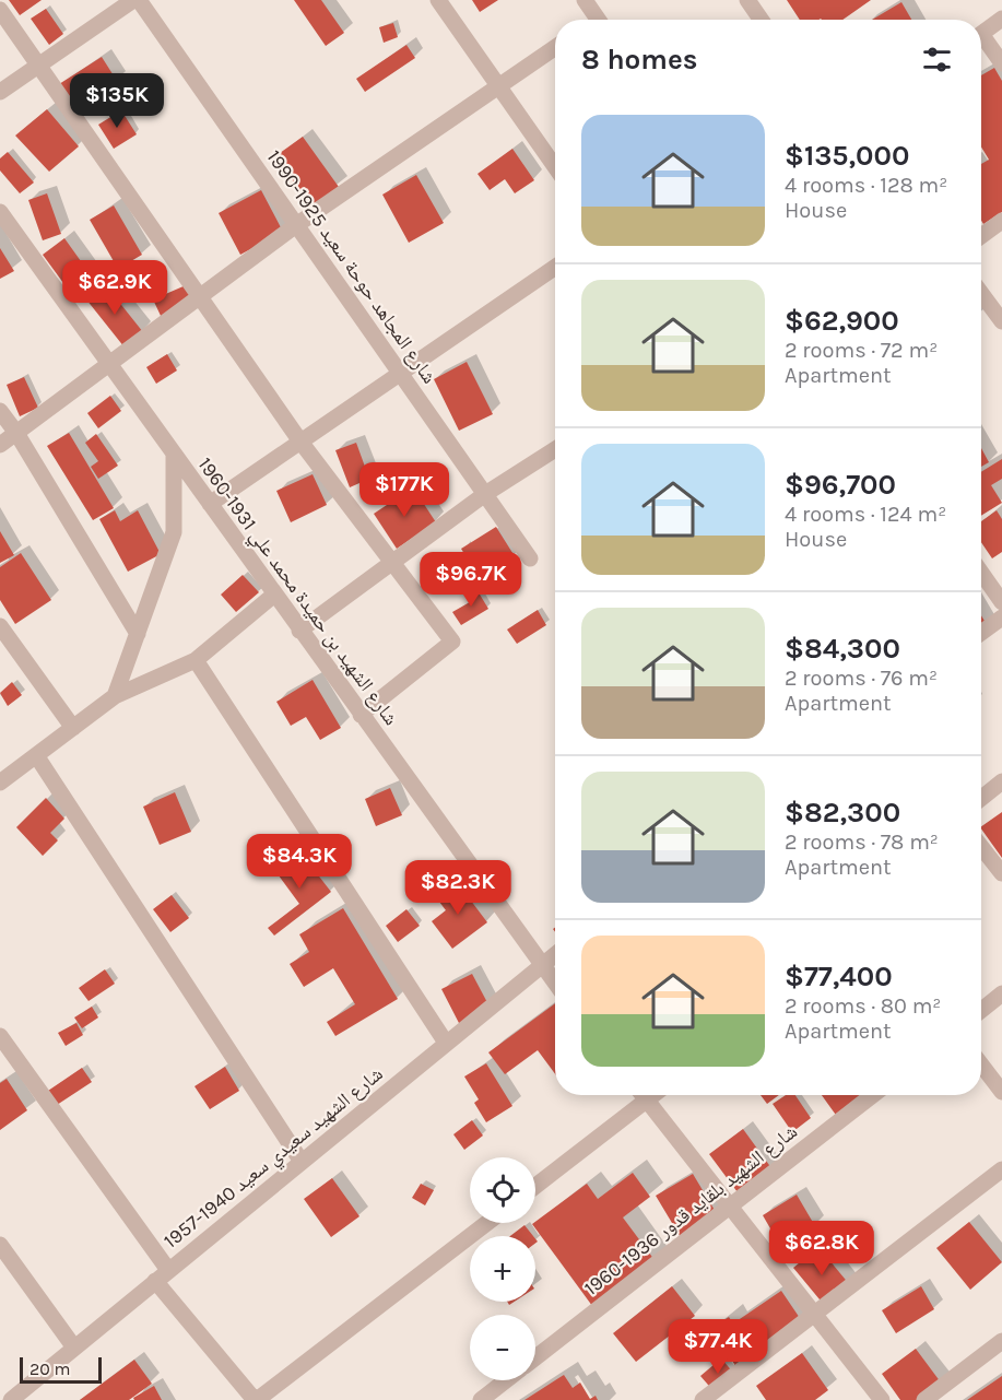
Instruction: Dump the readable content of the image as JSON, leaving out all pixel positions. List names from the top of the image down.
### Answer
{
  "streets": {
    "street": [
      "شارع المجاهد حوحة سعيد 1925-1990",
      "شارع الشهيد بن حميدة محمد علي 1931-1960",
      "شارع الشهيد سعيدي سعيد 1940-1957",
      "شارع الشهيد بلقايد قدور 1936-1960"
    ]
  },
  "crossings": [
    ["شارع الشهيد بن حميدة محمد علي 1931-1960", "شارع الشهيد سعيدي سعيد 1940-1957"]
  ],
  "scale_bar": "20 m",
  "page": {
    "heading": "8 homes",
    "price": [
      "$135K",
      "$62.9K",
      "$177K",
      "$96.7K",
      "$84.3K",
      "$82.3K",
      "$62.8K",
      "$77.4K"
    ],
    "list": [
      {
        "name": "$135,000",
        "note": "4 rooms · 128 m² · House"
      },
      {
        "name": "$62,900",
        "note": "2 rooms · 72 m² · Apartment"
      },
      {
        "name": "$96,700",
        "note": "4 rooms · 124 m² · House"
      },
      {
        "name": "$84,300",
        "note": "2 rooms · 76 m² · Apartment"
      },
      {
        "name": "$82,300",
        "note": "2 rooms · 78 m² · Apartment"
      },
      {
        "name": "$77,400",
        "note": "2 rooms · 80 m² · Apartment"
      }
    ],
    "map_buttons": ["+", "−"],
    "scale": "20 m"
  }
}
